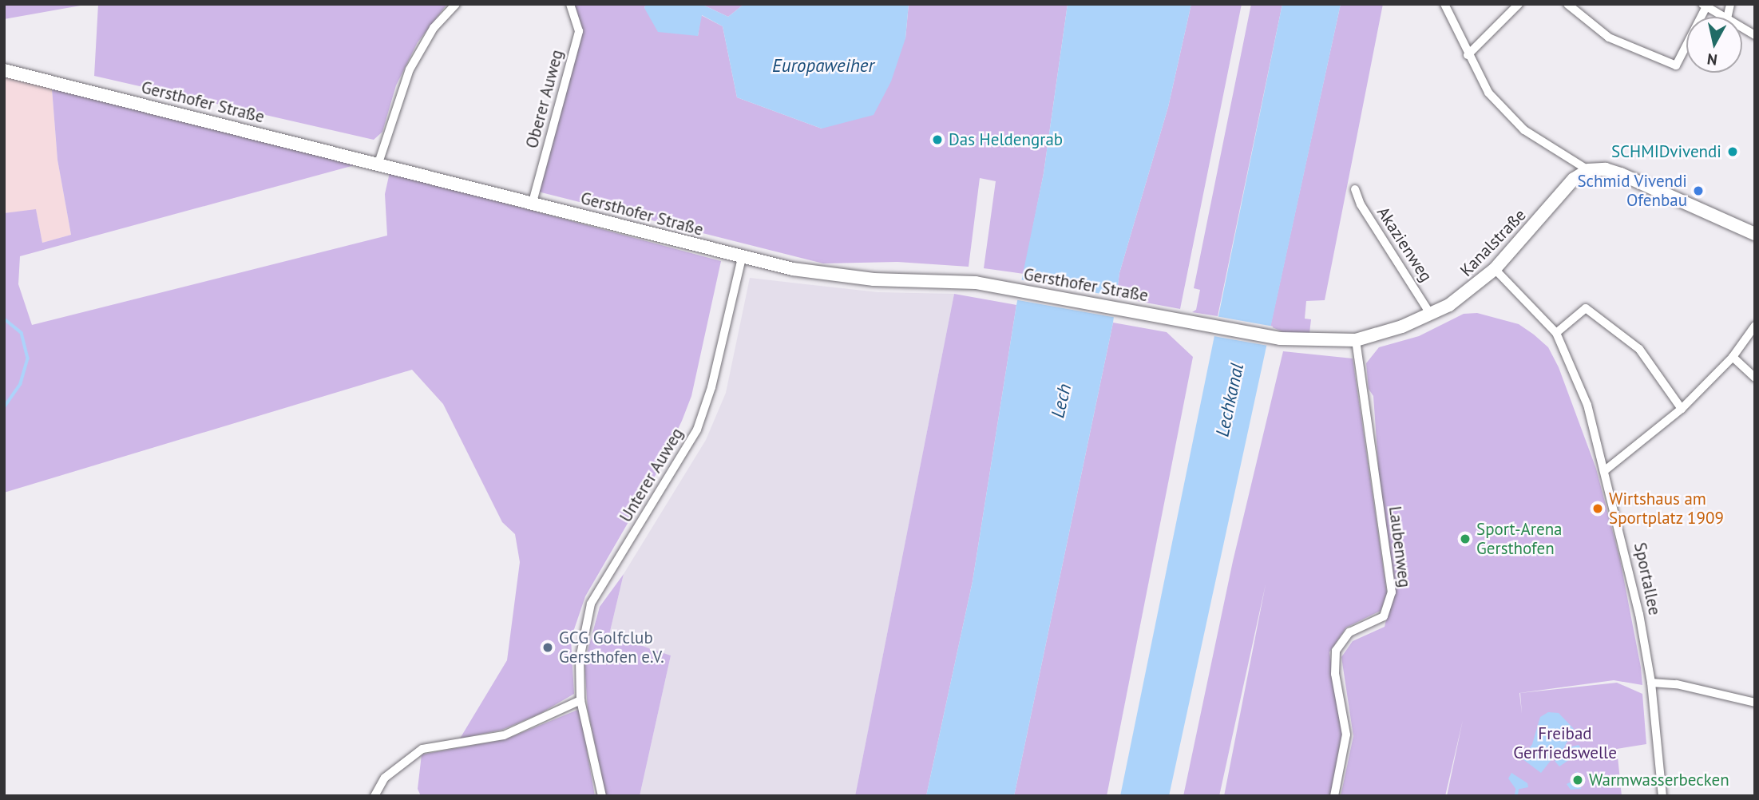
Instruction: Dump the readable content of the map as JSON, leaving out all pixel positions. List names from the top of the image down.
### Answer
{
  "streets": {
    "main road": ["Gersthofer Straße", "Kanalstraße"],
    "street": [
      "Oberer Auweg",
      "Akazienweg",
      "Unterer Auweg",
      "Laubenweg",
      "Sportallee"
    ]
  },
  "crossings": [
    ["Oberer Auweg", "Gersthofer Straße"],
    ["Gersthofer Straße", "Kanalstraße"],
    ["Gersthofer Straße", "Unterer Auweg"],
    ["Kanalstraße", "Akazienweg"],
    ["Kanalstraße", "Laubenweg"],
    ["Kanalstraße", "Sportallee"]
  ],
  "water": ["Europaweiher", "Lechkanal", "Lech"],
  "parks": ["Freibad Gerfriedswelle"],
  "places": [
    "Das Heldengrab",
    "SCHMIDvivendi",
    "Schmid Vivendi Ofenbau",
    "Wirtshaus am Sportplatz 1909",
    "Sport-Arena Gersthofen",
    "GCG Golfclub Gersthofen e.V.",
    "Warmwasserbecken"
  ],
  "north": "bottom"
}
